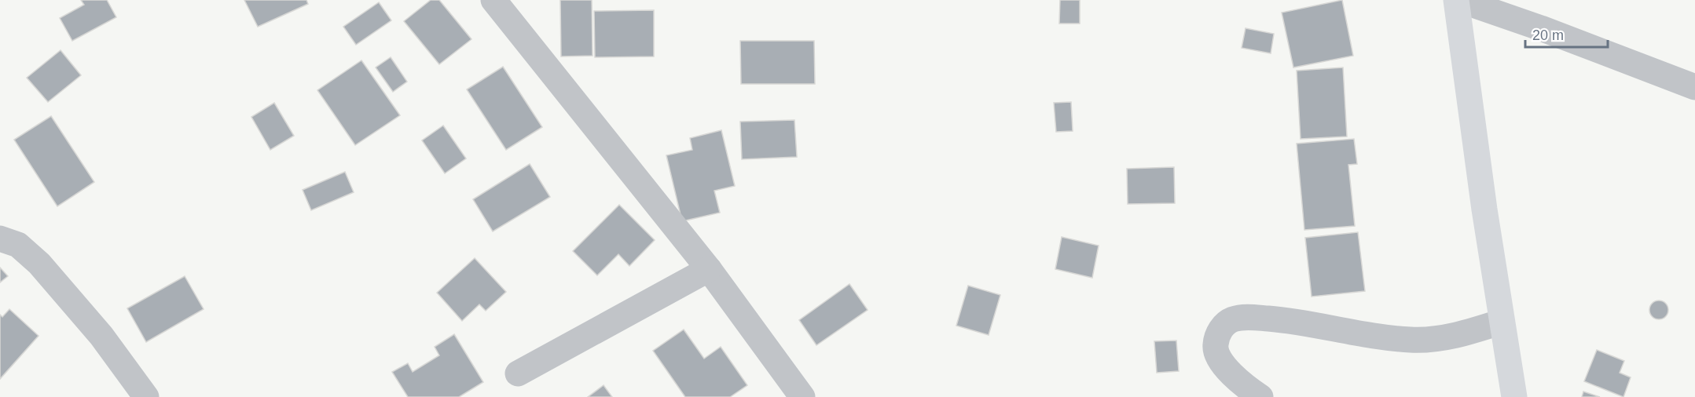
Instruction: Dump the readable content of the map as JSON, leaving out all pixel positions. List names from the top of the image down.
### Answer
{
  "scale_bar": "20 m"
}
